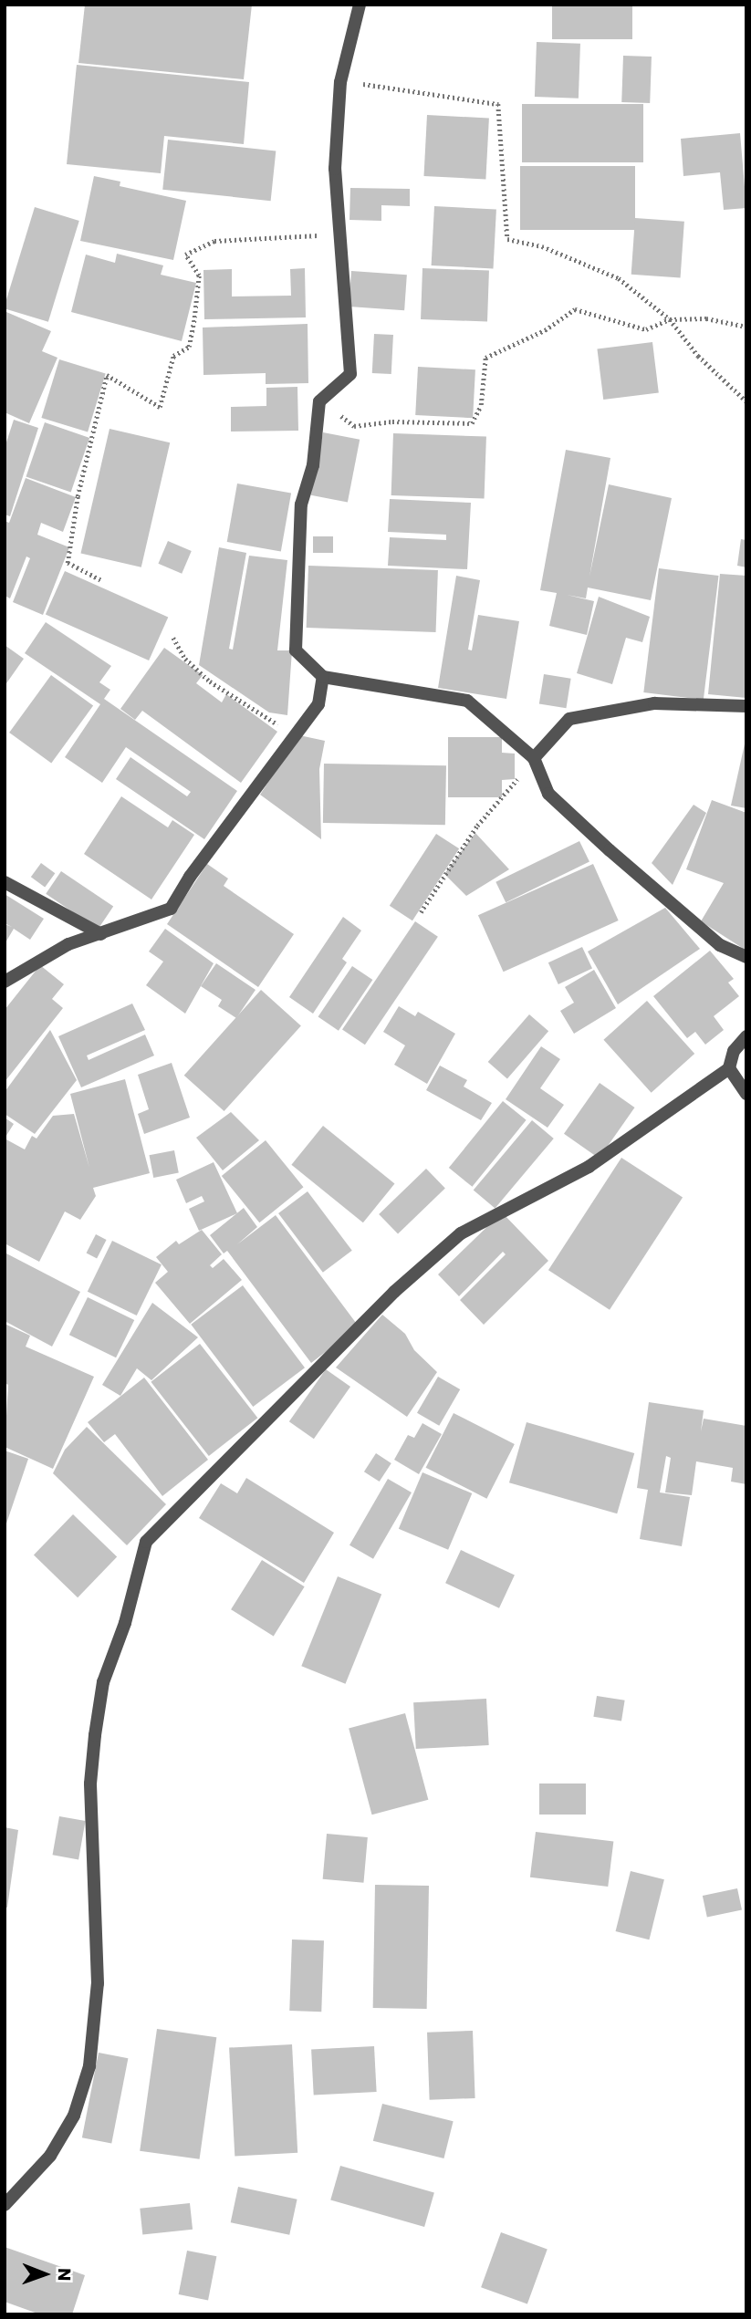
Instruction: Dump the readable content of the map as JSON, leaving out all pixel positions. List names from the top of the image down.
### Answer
{
  "north": "right"
}
